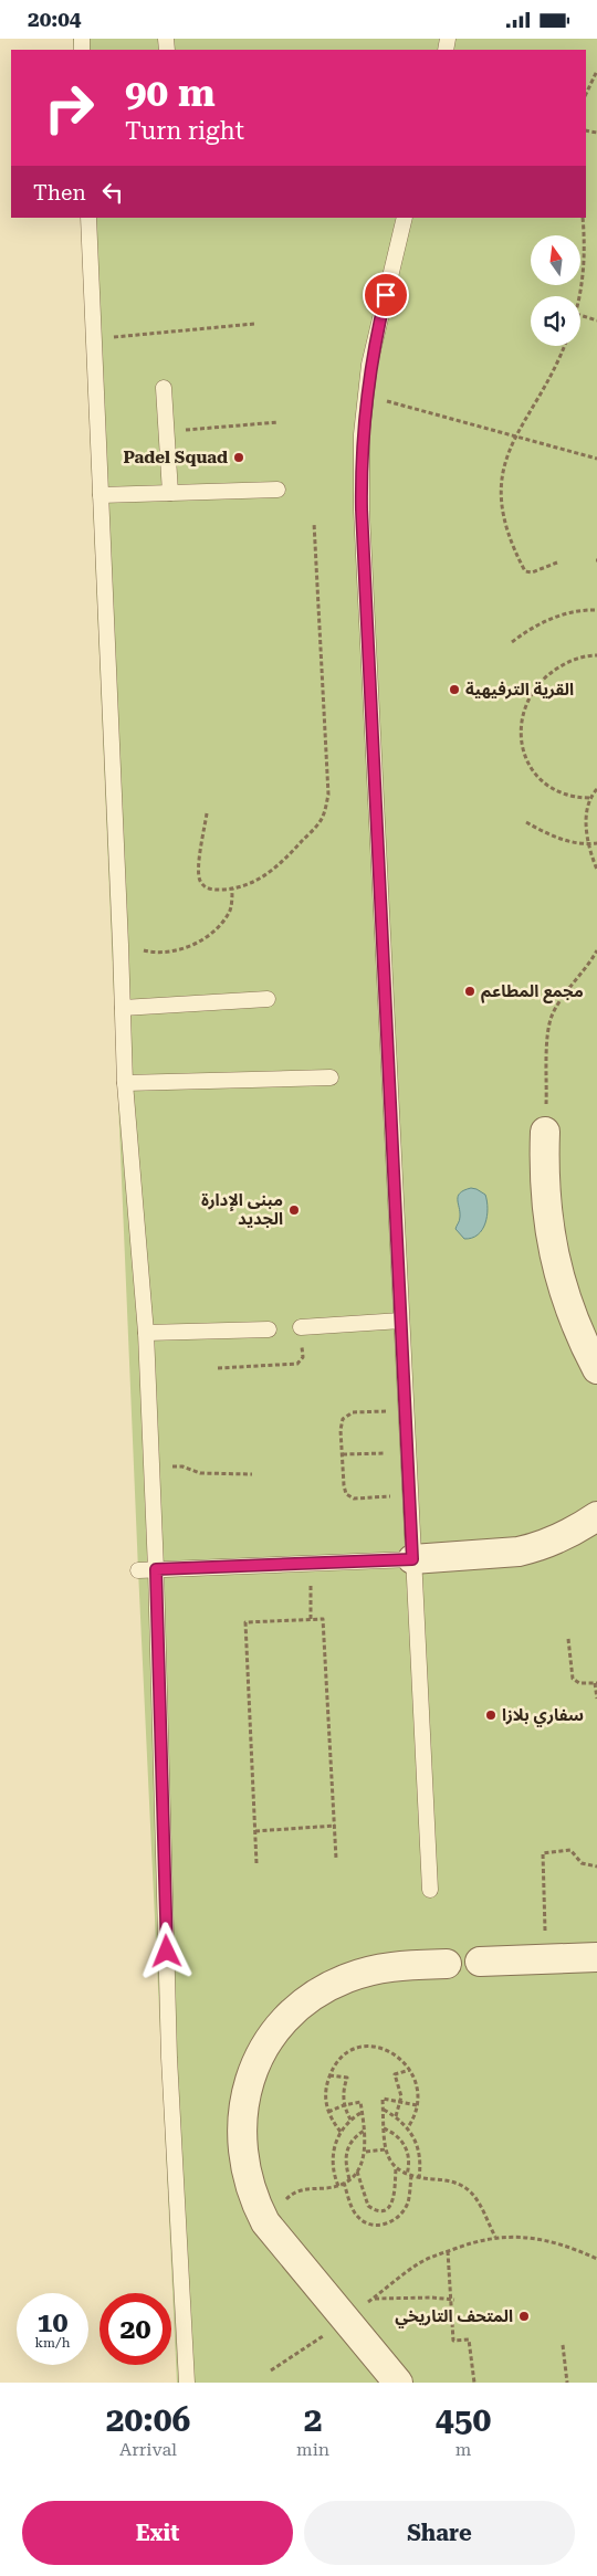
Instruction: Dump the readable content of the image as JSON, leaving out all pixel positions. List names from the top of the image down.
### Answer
{
  "places": [
    "Padel Squad",
    "القرية الترفيهية",
    "مجمع المطاعم",
    "مبنى الإدارة الجديد",
    "سفاري بلازا",
    "المتحف التاريخي"
  ],
  "north": "top",
  "page": {
    "status": "20:04",
    "turn": ["90 m", "Turn right"],
    "then": "Then",
    "speed": "10 km/h",
    "limit": "20",
    "eta": [
      "20:06",
      "Arrival",
      "2",
      "min",
      "450",
      "m"
    ],
    "buttons": ["Exit", "Share"]
  }
}
